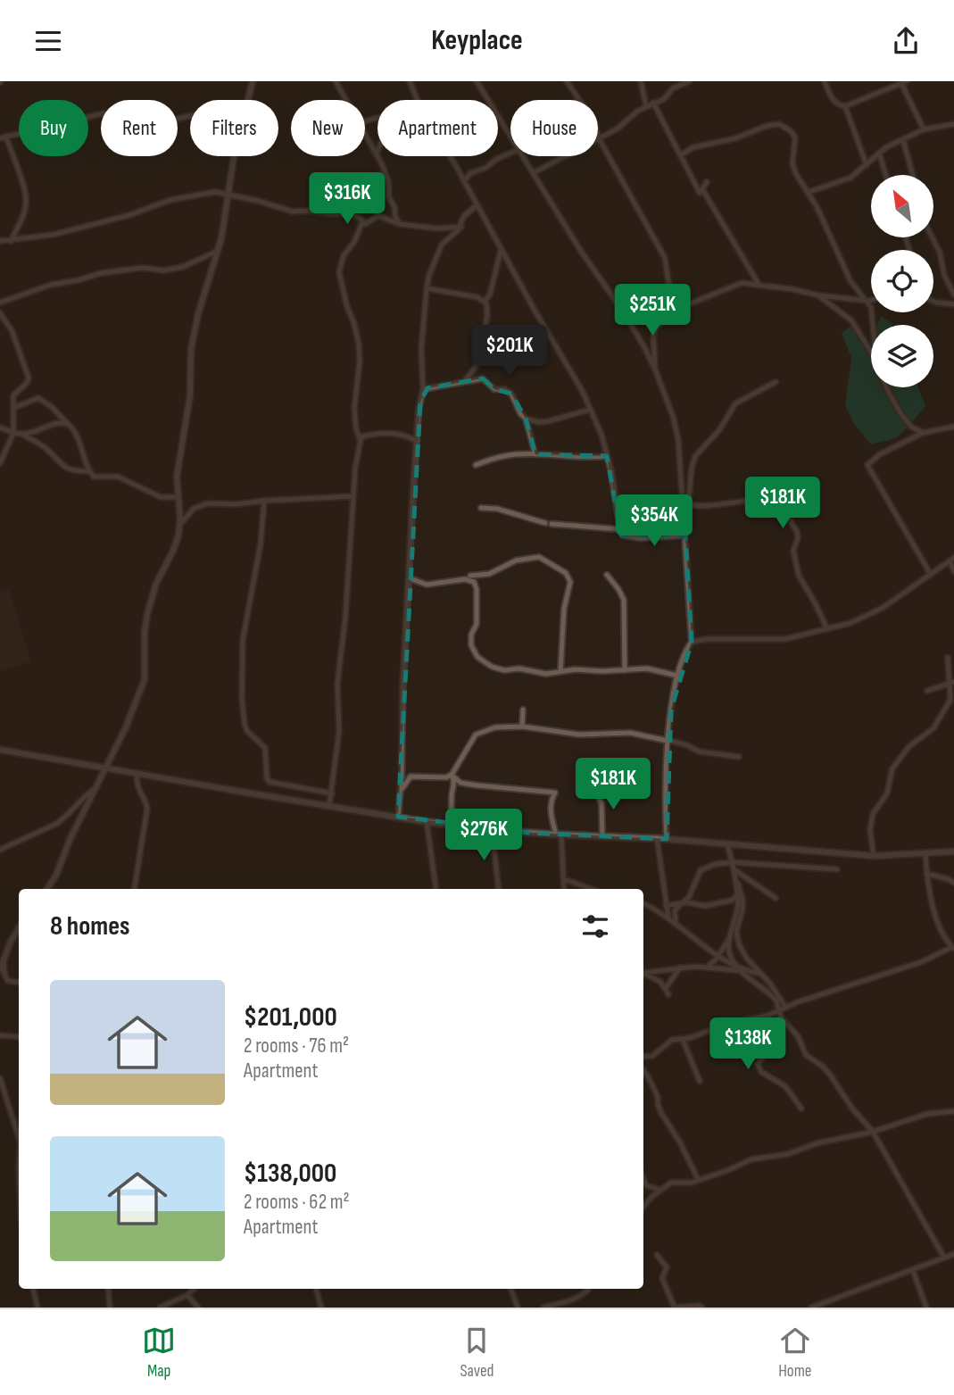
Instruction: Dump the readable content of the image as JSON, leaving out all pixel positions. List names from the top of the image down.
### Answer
{
  "north": "top left",
  "page": {
    "header": "Keyplace",
    "chip": [
      "Buy",
      "Rent",
      "Filters",
      "New",
      "Apartment",
      "House"
    ],
    "price": [
      "$316K",
      "$251K",
      "$201K",
      "$181K",
      "$354K",
      "$181K",
      "$276K",
      "$138K"
    ],
    "heading": "8 homes",
    "list": [
      {
        "name": "$201,000",
        "note": "2 rooms · 76 m² · Apartment"
      },
      {
        "name": "$138,000",
        "note": "2 rooms · 62 m² · Apartment"
      }
    ],
    "tabs": ["Map", "Saved", "Home"]
  }
}
